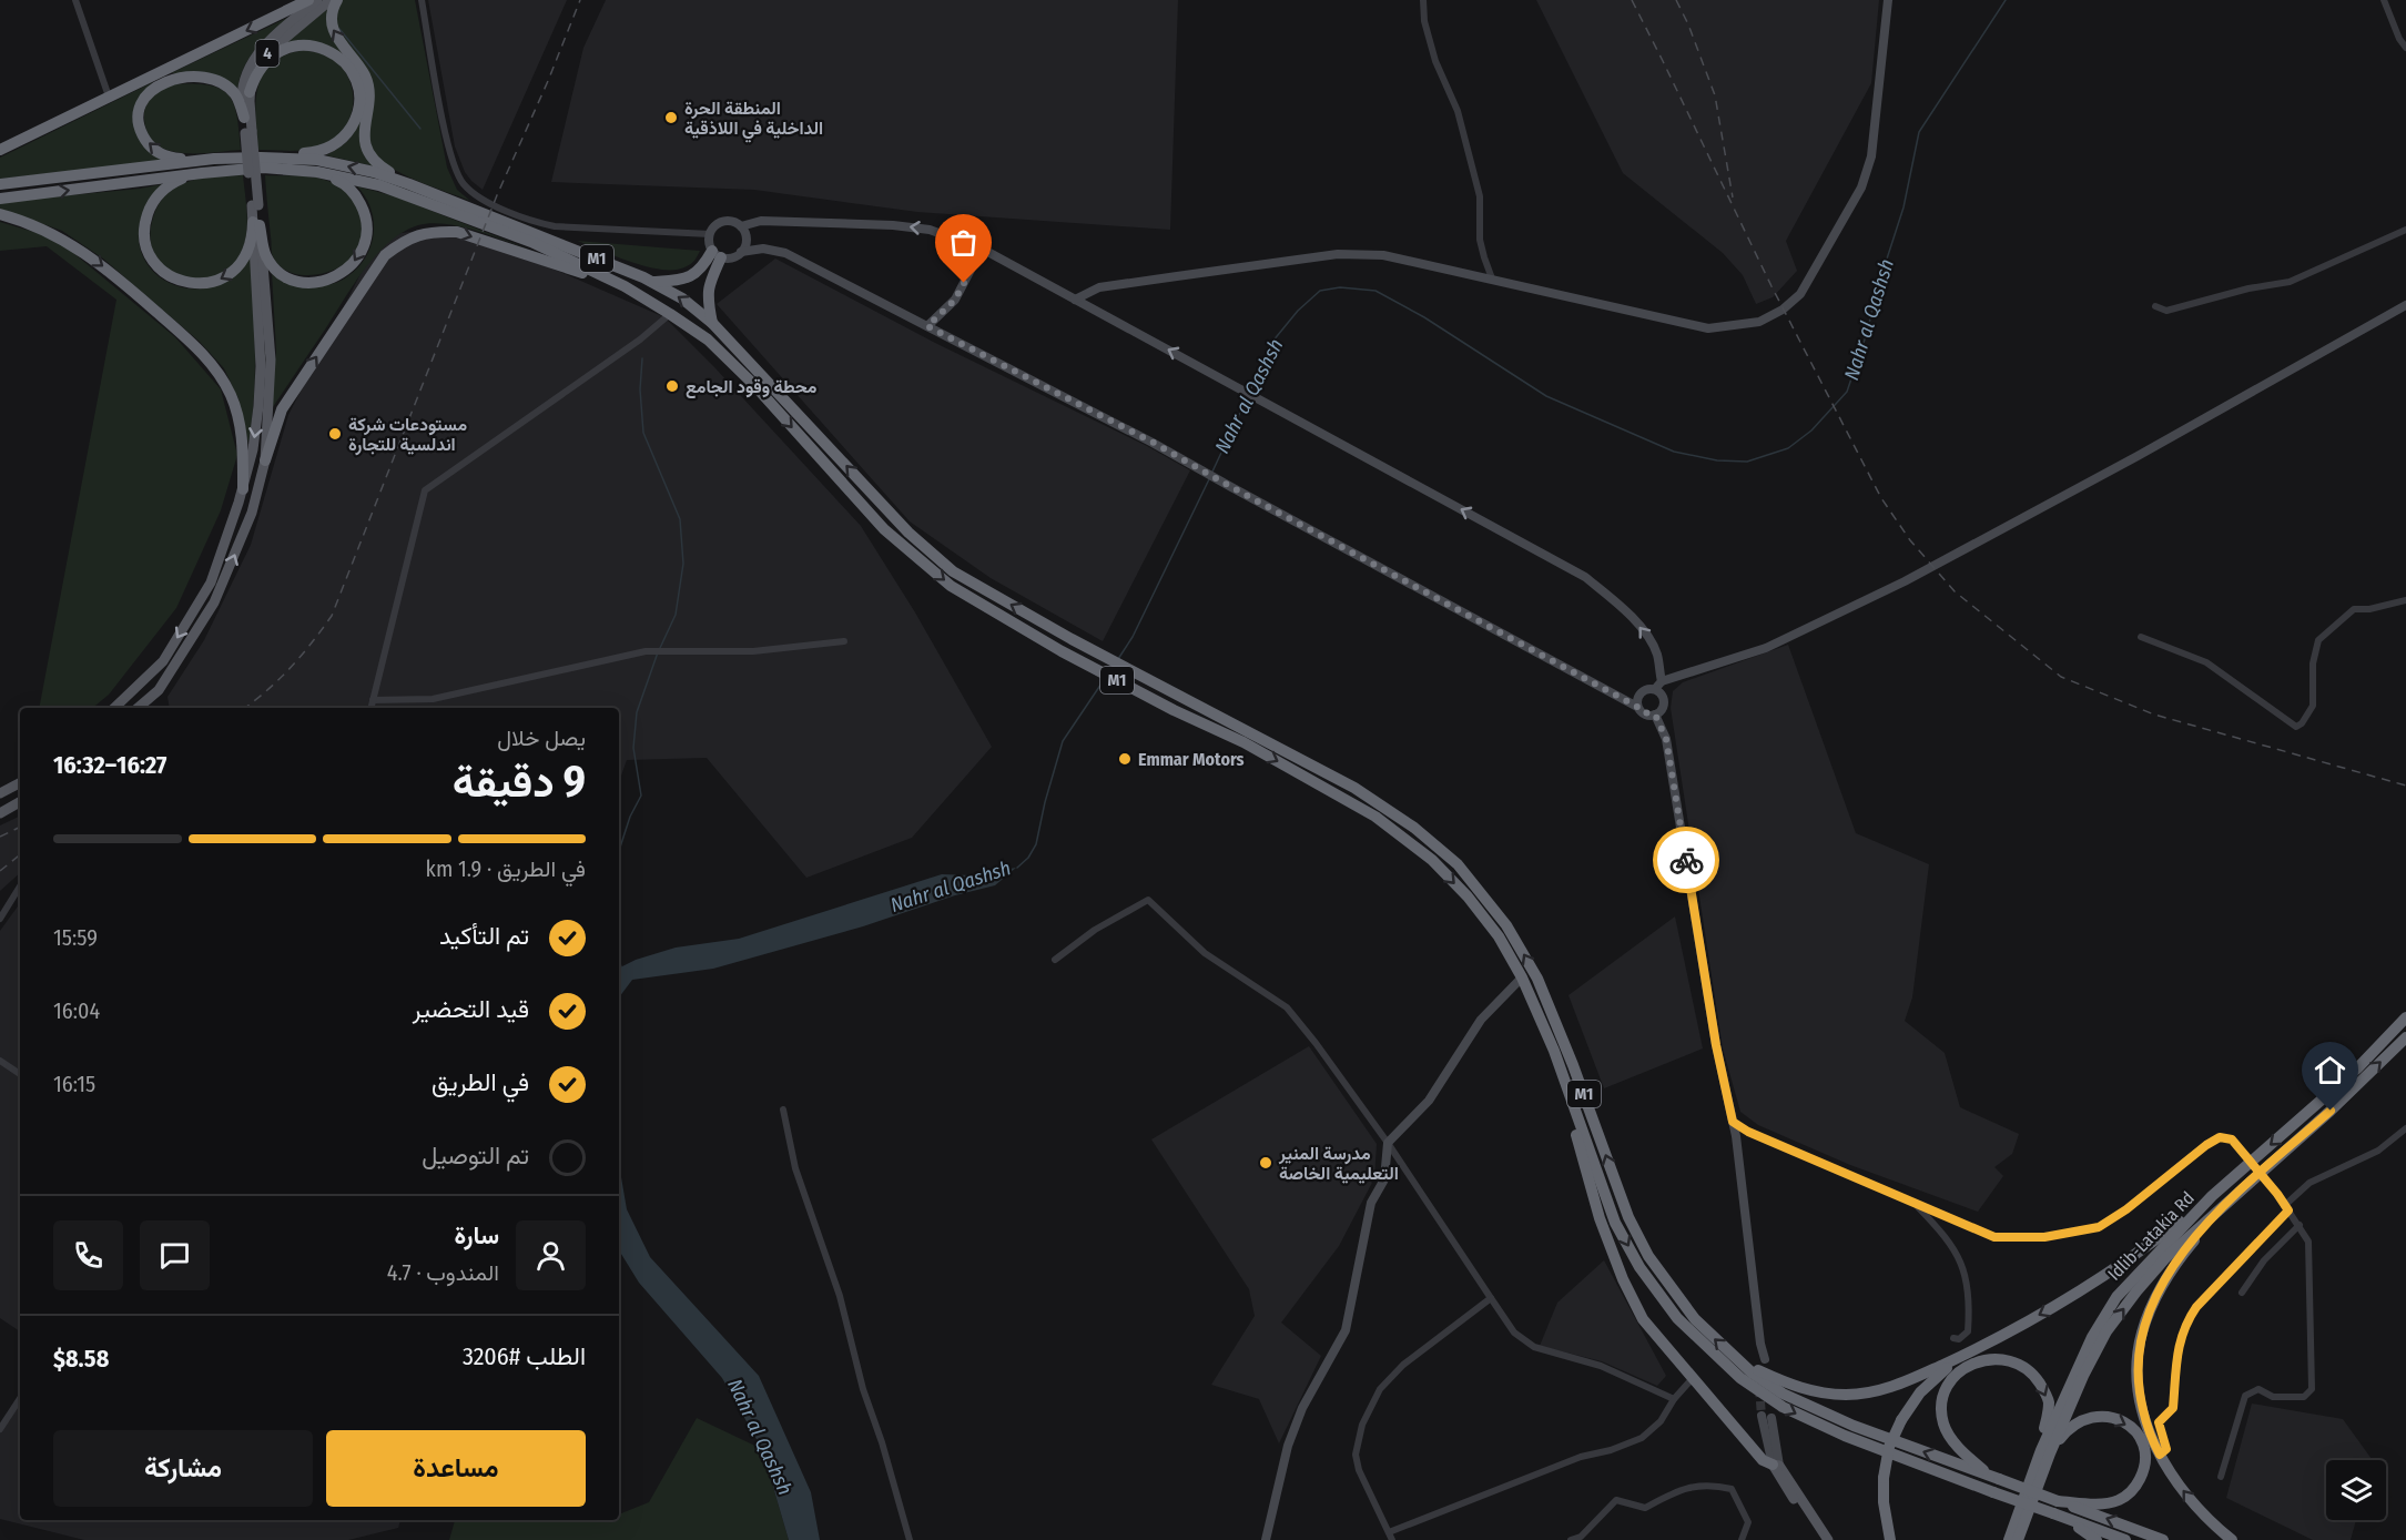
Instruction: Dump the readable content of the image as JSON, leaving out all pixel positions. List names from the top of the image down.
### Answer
{
  "streets": {
    "highway": ["M1", "Idlib-Latakia Rd"],
    "main road": ["4"]
  },
  "water": ["Nahr al Qashsh"],
  "places": [
    "المنطقة الحرة الداخلية في اللاذقية",
    "محطة وقود الجامع",
    "مستودعات شركة اندلسية للتجارة",
    "Emmar Motors",
    "مدرسة المنير التعليمية الخاصة"
  ],
  "page": {
    "heading": ["9 دقيقة", "يصل خلال", "16:27–16:32"],
    "panel": [
      "سارة",
      "المندوب · 4.7",
      "الطلب #3206",
      "$8.58"
    ],
    "bar": "في الطريق · 1.9 km",
    "list": [
      ["تم التأكيد", "15:59"],
      ["قيد التحضير", "16:04"],
      ["في الطريق", "16:15"],
      "تم التوصيل"
    ],
    "buttons": ["مساعدة", "مشاركة"]
  }
}
